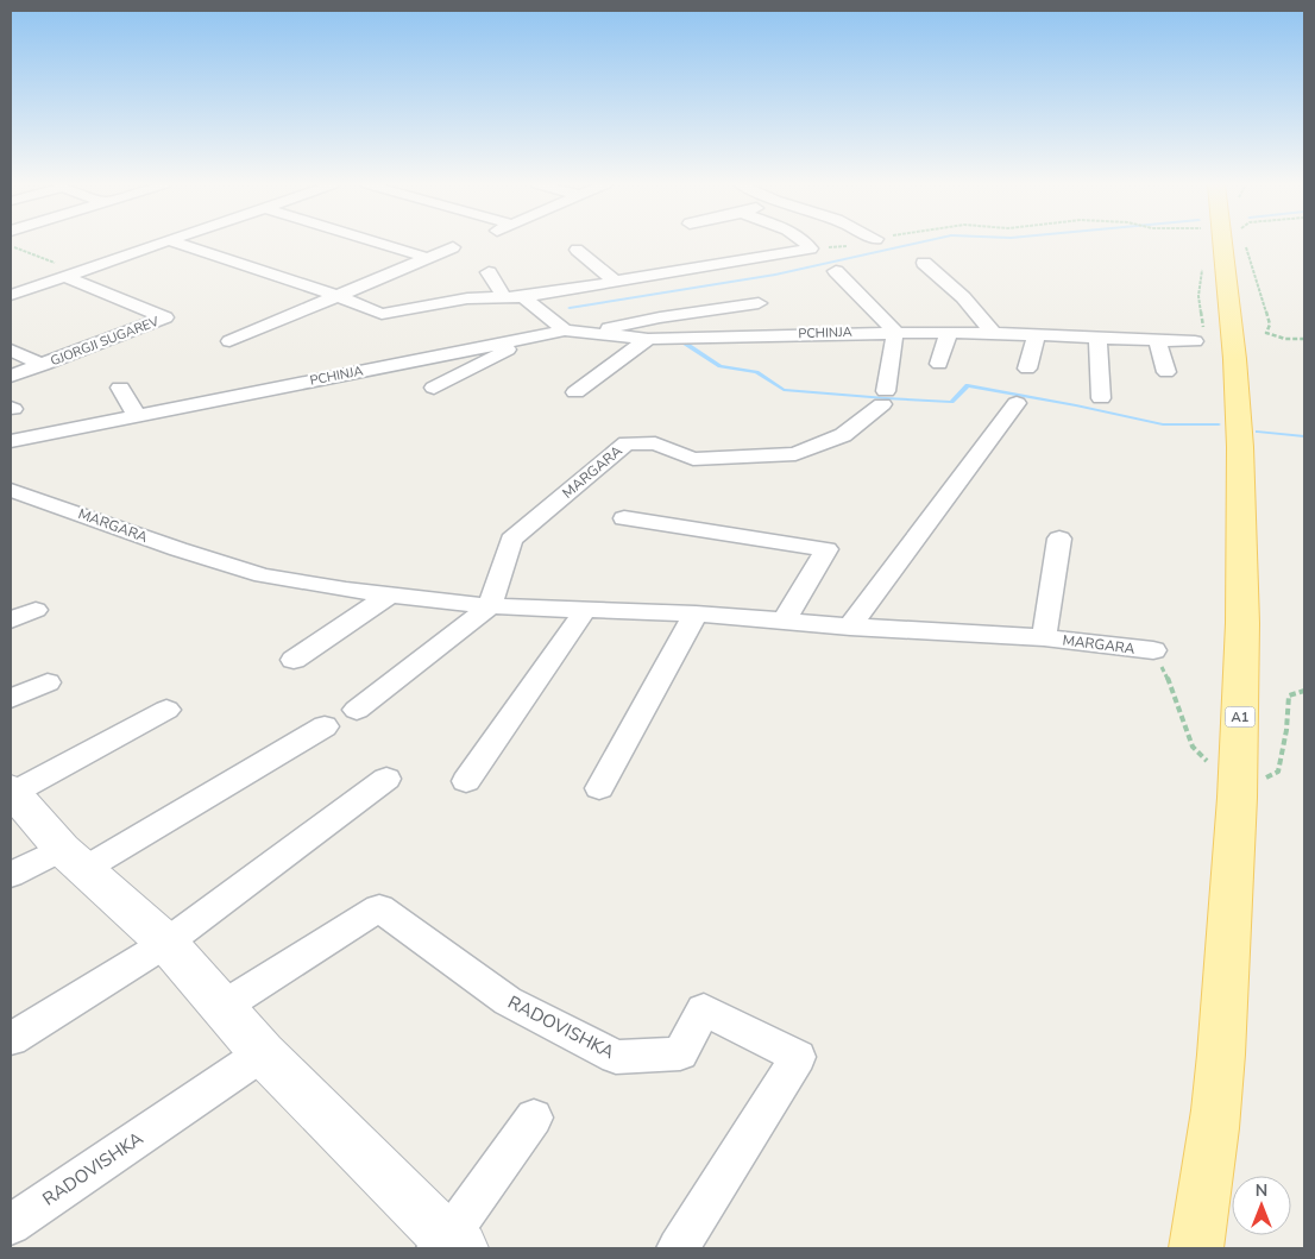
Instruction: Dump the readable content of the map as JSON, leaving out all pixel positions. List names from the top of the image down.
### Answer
{
  "streets": {
    "main road": ["A1"],
    "street": [
      "PCHINJA",
      "GJORGJI SUGAREV",
      "MARGARA",
      "RADOVISHKA"
    ]
  },
  "crossings": [
    ["PCHINJA", "MARGARA"]
  ],
  "north": "top"
}
